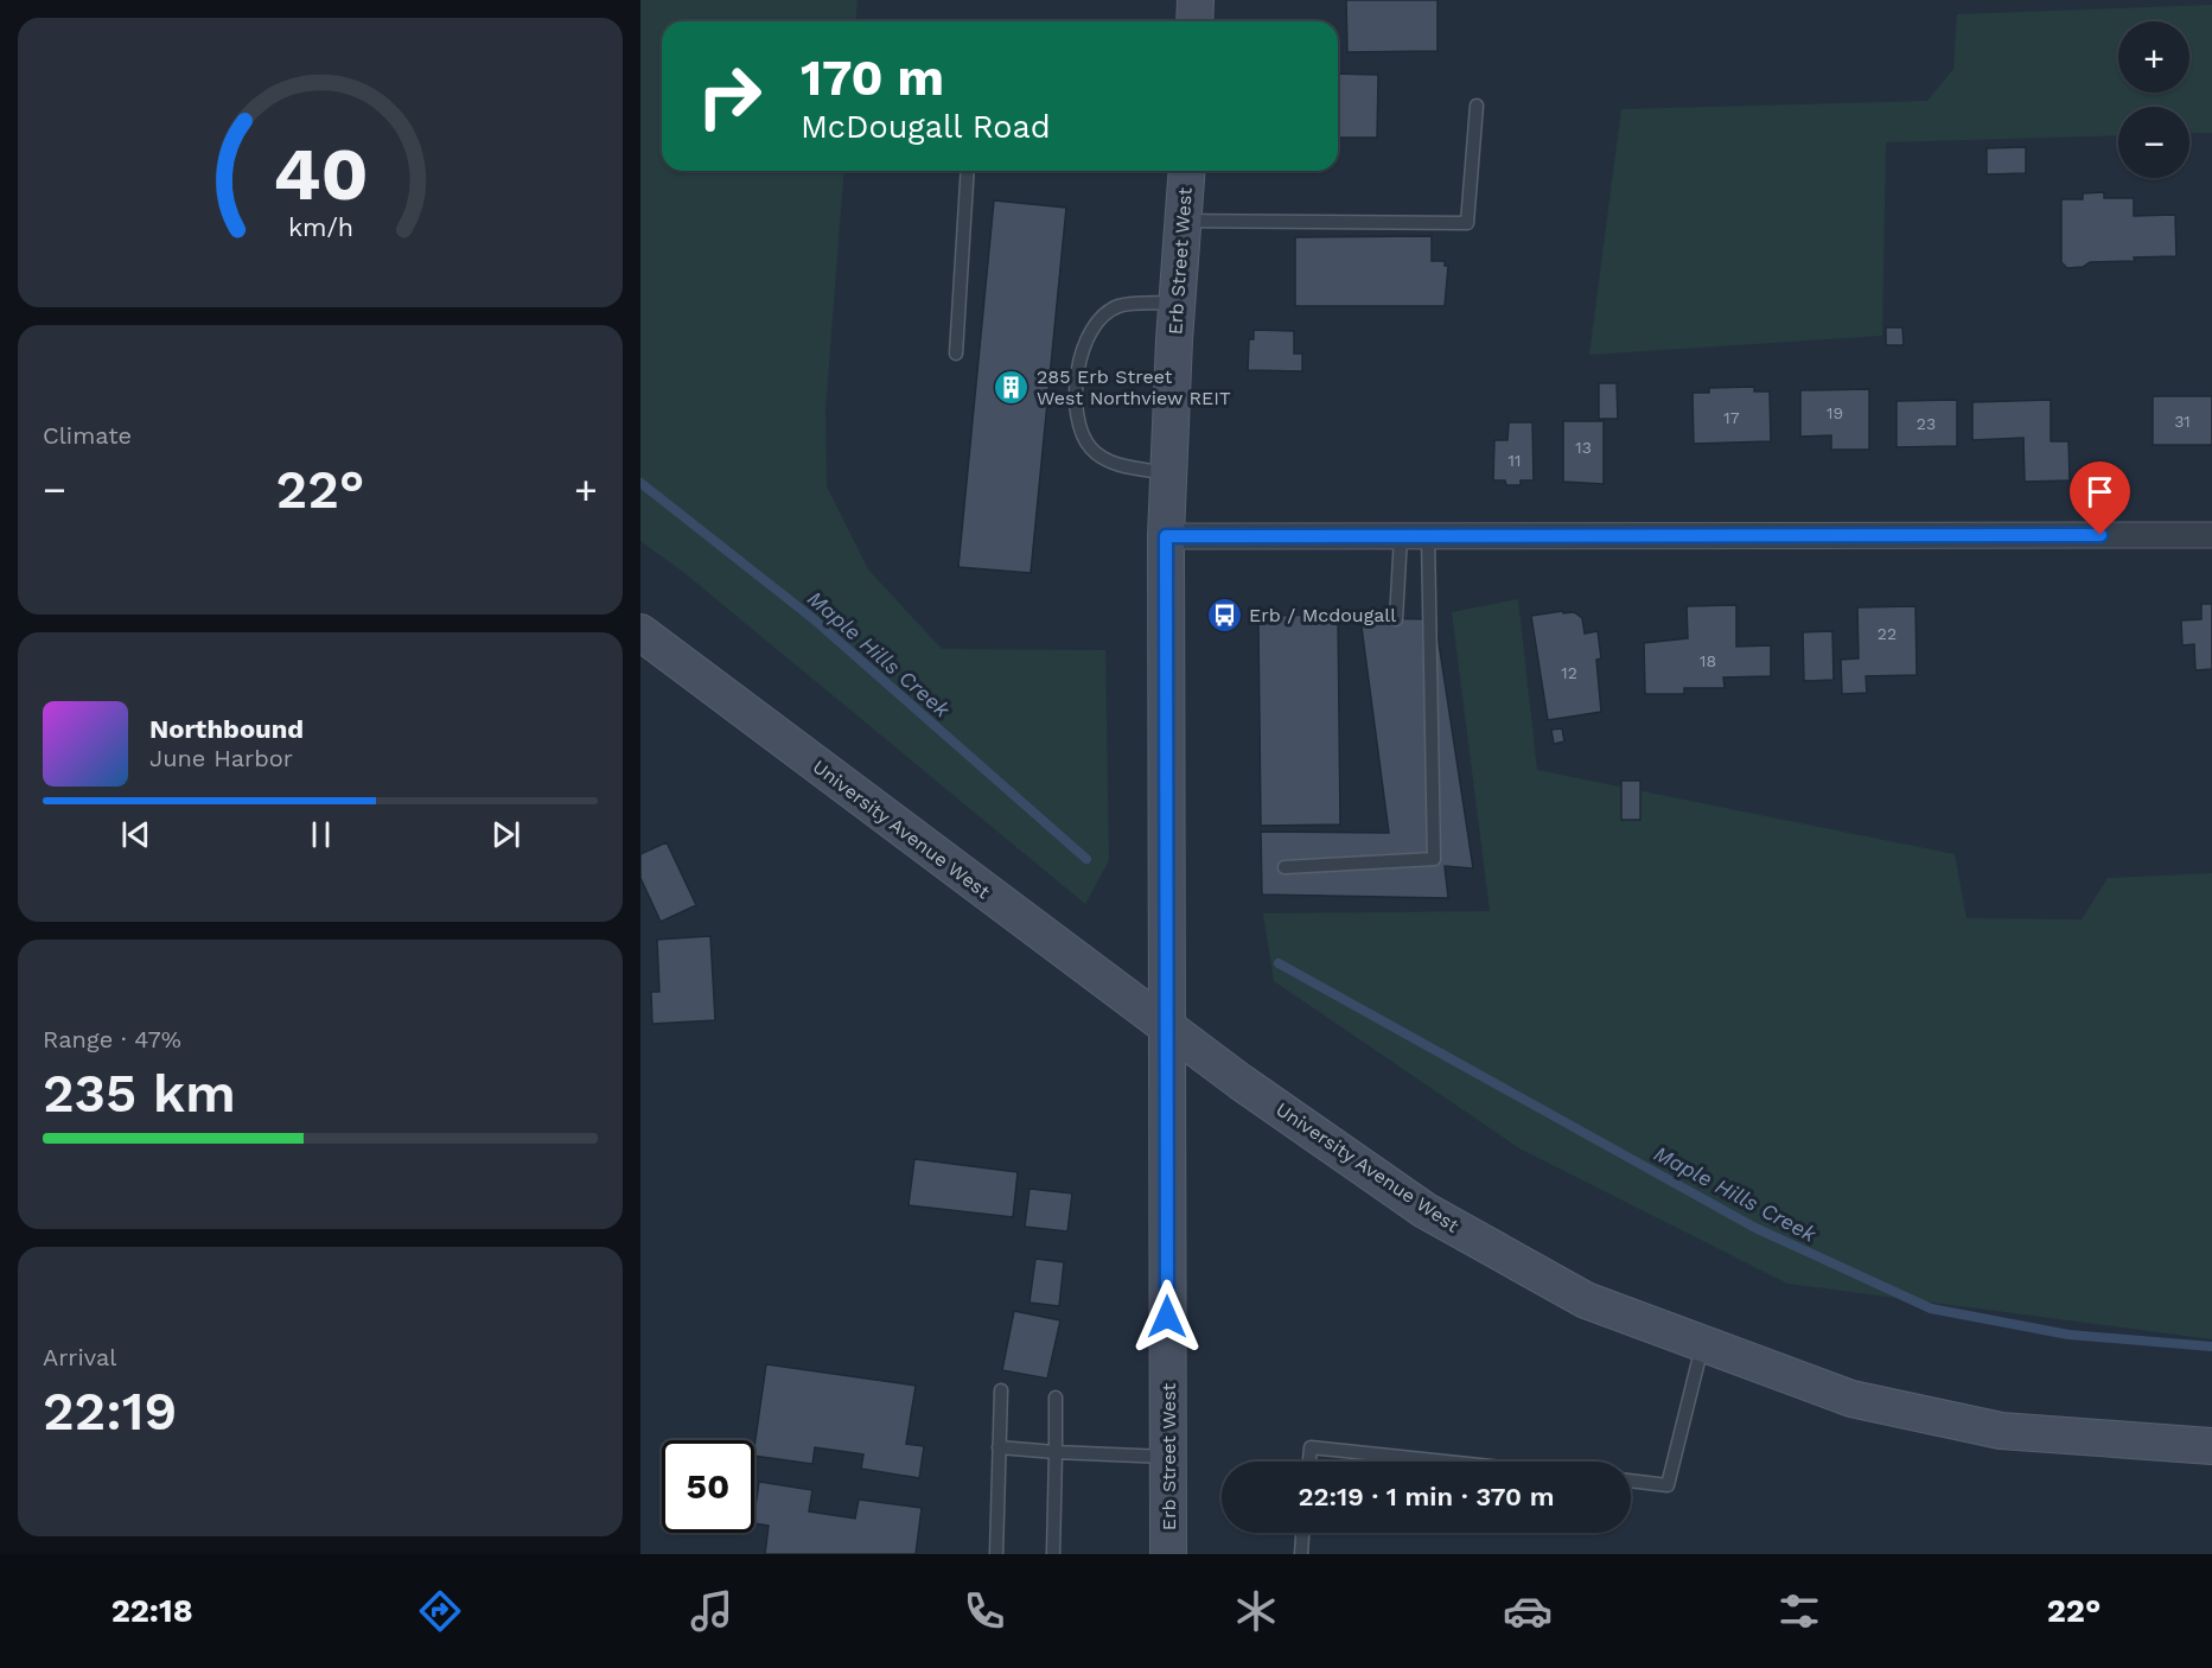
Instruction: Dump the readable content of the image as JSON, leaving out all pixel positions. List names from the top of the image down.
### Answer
{
  "streets": {
    "main road": ["Erb Street West", "University Avenue West"]
  },
  "crossings": [
    ["Erb Street West", "University Avenue West"]
  ],
  "water": ["Maple Hills Creek"],
  "places": {
    "building": ["285 Erb Street West Northview REIT"],
    "bus stop": ["Erb / Mcdougall"]
  },
  "house_numbers": [
    "19",
    "17",
    "31",
    "23",
    "13",
    "11",
    "22",
    "18",
    "12"
  ],
  "page": {
    "map_buttons": ["+", "−"],
    "turn": ["170 m", "McDougall Road"],
    "tile": [
      "Climate",
      ["Range · 47%", "235 km"],
      ["Arrival", "22:19"]
    ],
    "heat": ["−", "22°", "+"],
    "song": ["Northbound", "June Harbor"],
    "limit": "50",
    "trip": "22:19 · 1 min · 370 m",
    "tabs": ["22:18", "22°"],
    "gauge": ["40", "km/h"]
  }
}
